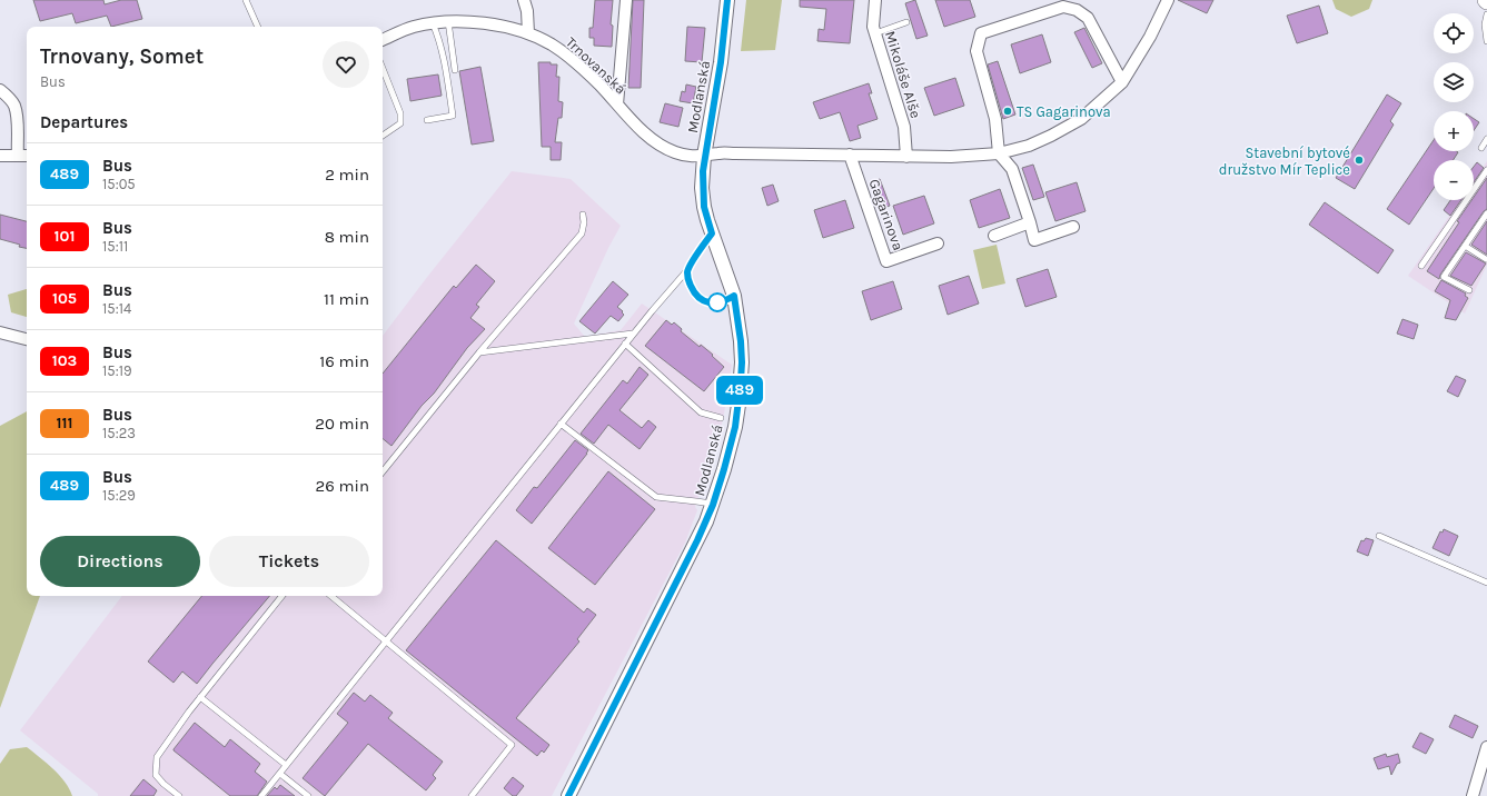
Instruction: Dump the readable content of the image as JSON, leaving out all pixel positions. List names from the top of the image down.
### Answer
{
  "streets": {
    "street": [
      "Trnovanská",
      "Mikoláše Alše",
      "Modlanská",
      "Gagarinova"
    ]
  },
  "crossings": [
    ["Trnovanská", "Modlanská"],
    ["Trnovanská", "Gagarinova"],
    ["Mikoláše Alše", "Gagarinova"],
    ["Modlanská", "Gagarinova"]
  ],
  "places": ["TS Gagarinova", "Stavební bytové družstvo Mír Teplice"],
  "lines": ["bus line 489"],
  "page": {
    "on_map": "489",
    "map_buttons": ["+", "−"],
    "heading": [
      ["Trnovany, Somet", "Bus"],
      "Departures"
    ],
    "list": [
      {
        "mark": "489",
        "name": "Bus",
        "note": "15:05",
        "value": "2 min"
      },
      {
        "mark": "101",
        "name": "Bus",
        "note": "15:11",
        "value": "8 min"
      },
      {
        "mark": "105",
        "name": "Bus",
        "note": "15:14",
        "value": "11 min"
      },
      {
        "mark": "103",
        "name": "Bus",
        "note": "15:19",
        "value": "16 min"
      },
      {
        "mark": "111",
        "name": "Bus",
        "note": "15:23",
        "value": "20 min"
      },
      {
        "mark": "489",
        "name": "Bus",
        "note": "15:29",
        "value": "26 min"
      }
    ],
    "buttons": ["Directions", "Tickets"]
  }
}
